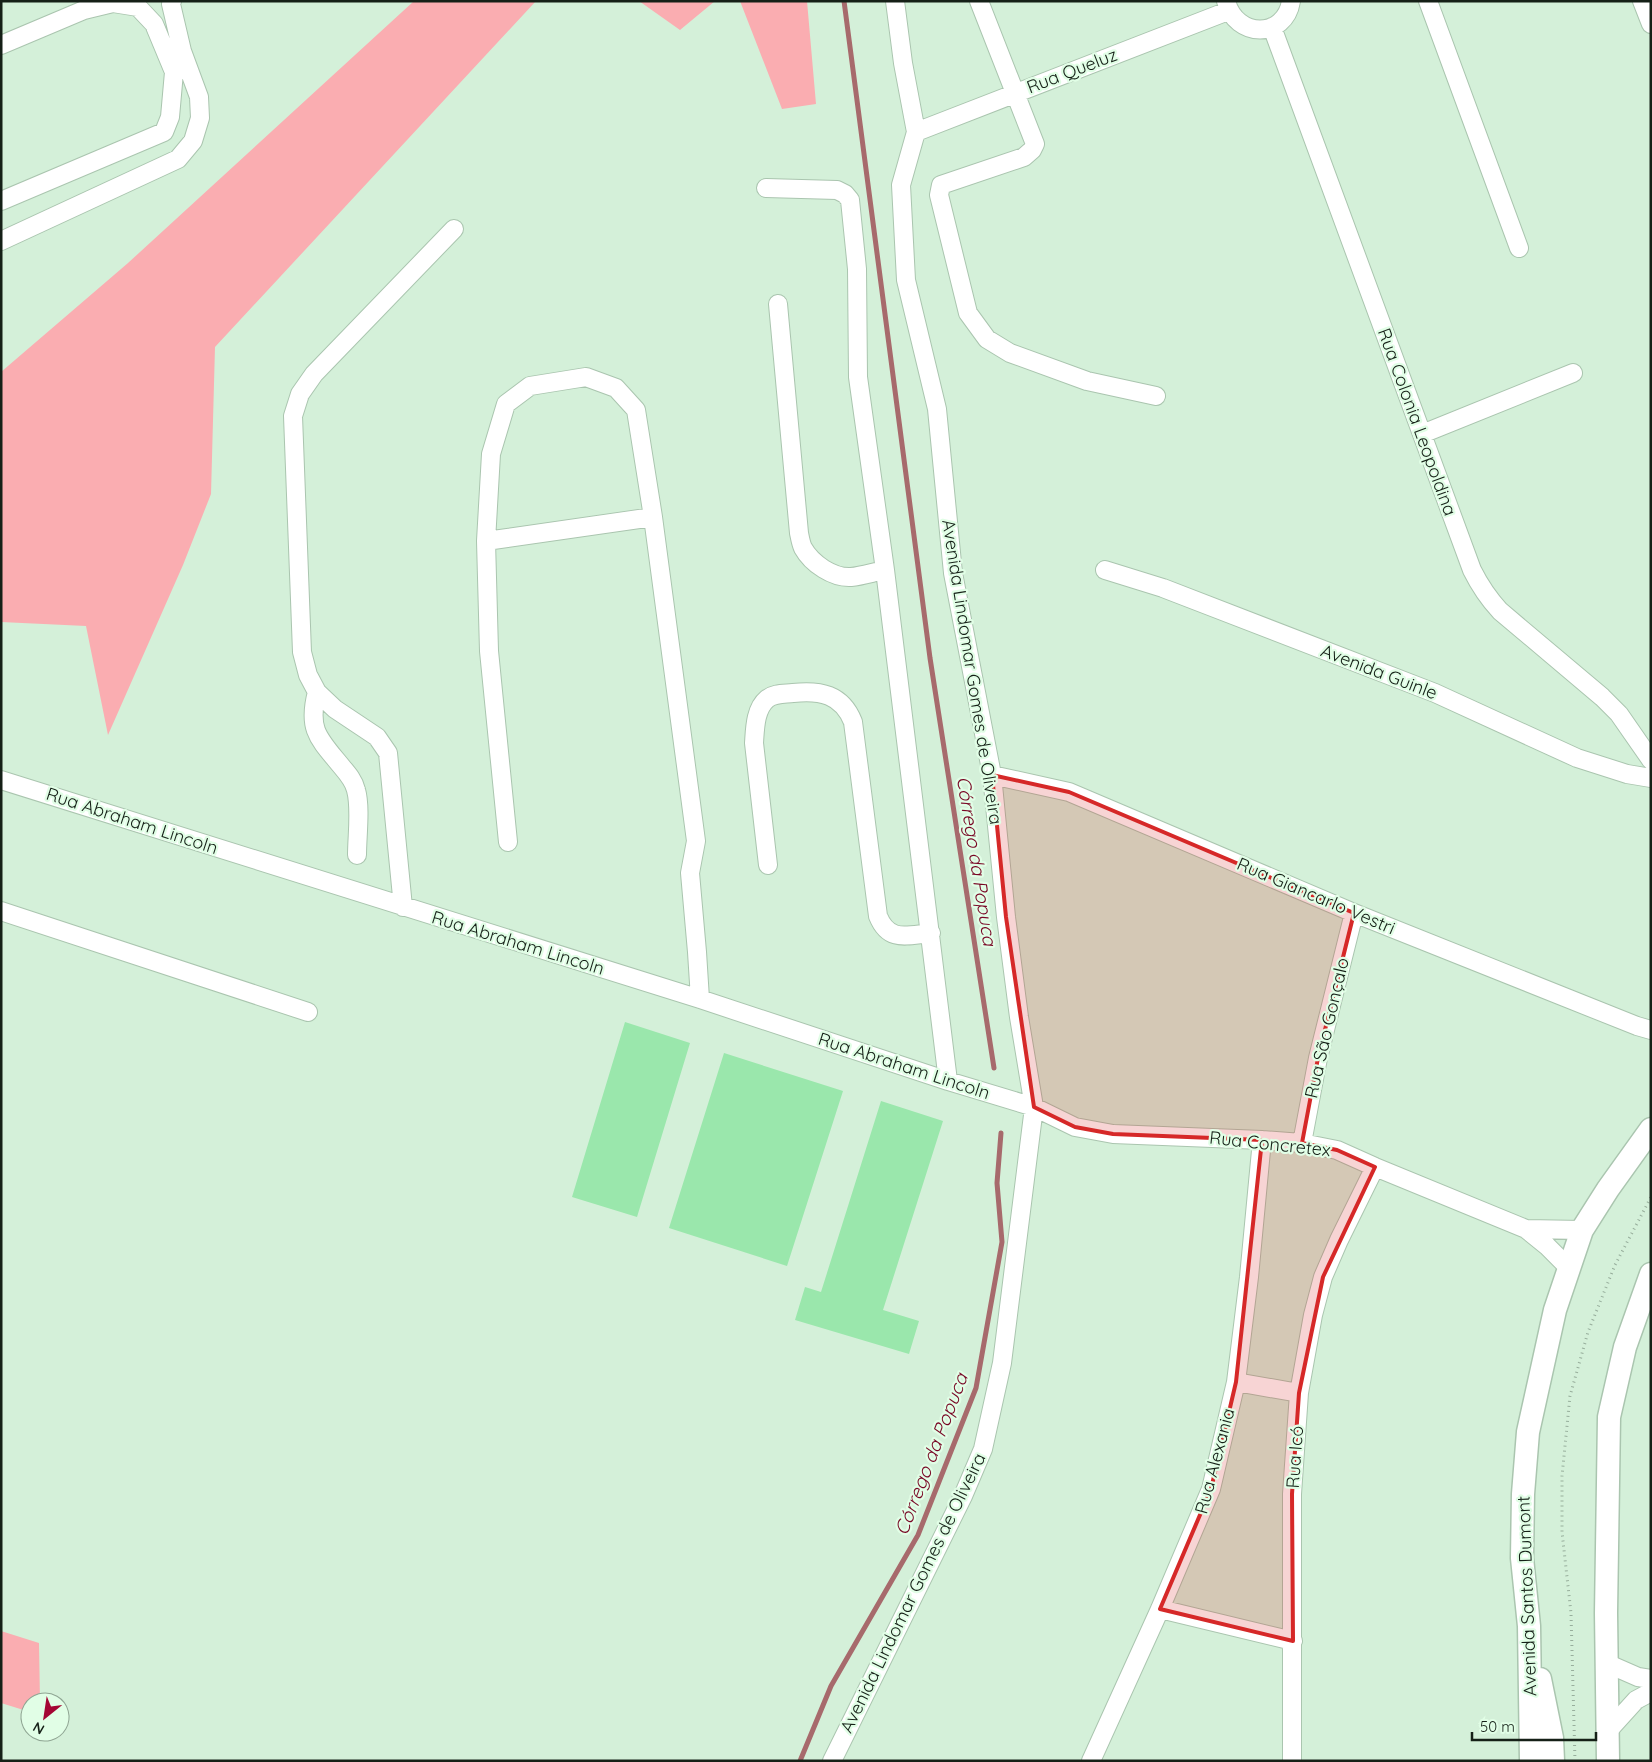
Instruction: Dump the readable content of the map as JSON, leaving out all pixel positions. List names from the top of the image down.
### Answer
{
  "streets": {
    "main road": ["Avenida Santos Dumont"],
    "street": [
      "Rua Queluz",
      "Rua Colonia Leopoldina",
      "Avenida Lindomar Gomes de Oliveira",
      "Avenida Guinle",
      "Rua Abraham Lincoln",
      "Rua Giancarlo Vestri",
      "Rua São Gonçalo",
      "Rua Concretex",
      "Rua Icó",
      "Rua Alexania"
    ]
  },
  "crossings": [
    ["Rua Queluz", "Avenida Lindomar Gomes de Oliveira"],
    ["Avenida Lindomar Gomes de Oliveira", "Rua Abraham Lincoln"],
    ["Avenida Lindomar Gomes de Oliveira", "Rua Giancarlo Vestri"],
    ["Avenida Lindomar Gomes de Oliveira", "Rua Concretex"],
    ["Rua Abraham Lincoln", "Rua Concretex"],
    ["Rua Giancarlo Vestri", "Rua São Gonçalo"],
    ["Rua São Gonçalo", "Rua Concretex"],
    ["Rua Concretex", "Rua Icó"],
    ["Rua Concretex", "Rua Alexania"],
    ["Rua Concretex", "Avenida Santos Dumont"]
  ],
  "water": ["Córrego da Popuca"],
  "scale_bar": "50 m",
  "north": "bottom left"
}
